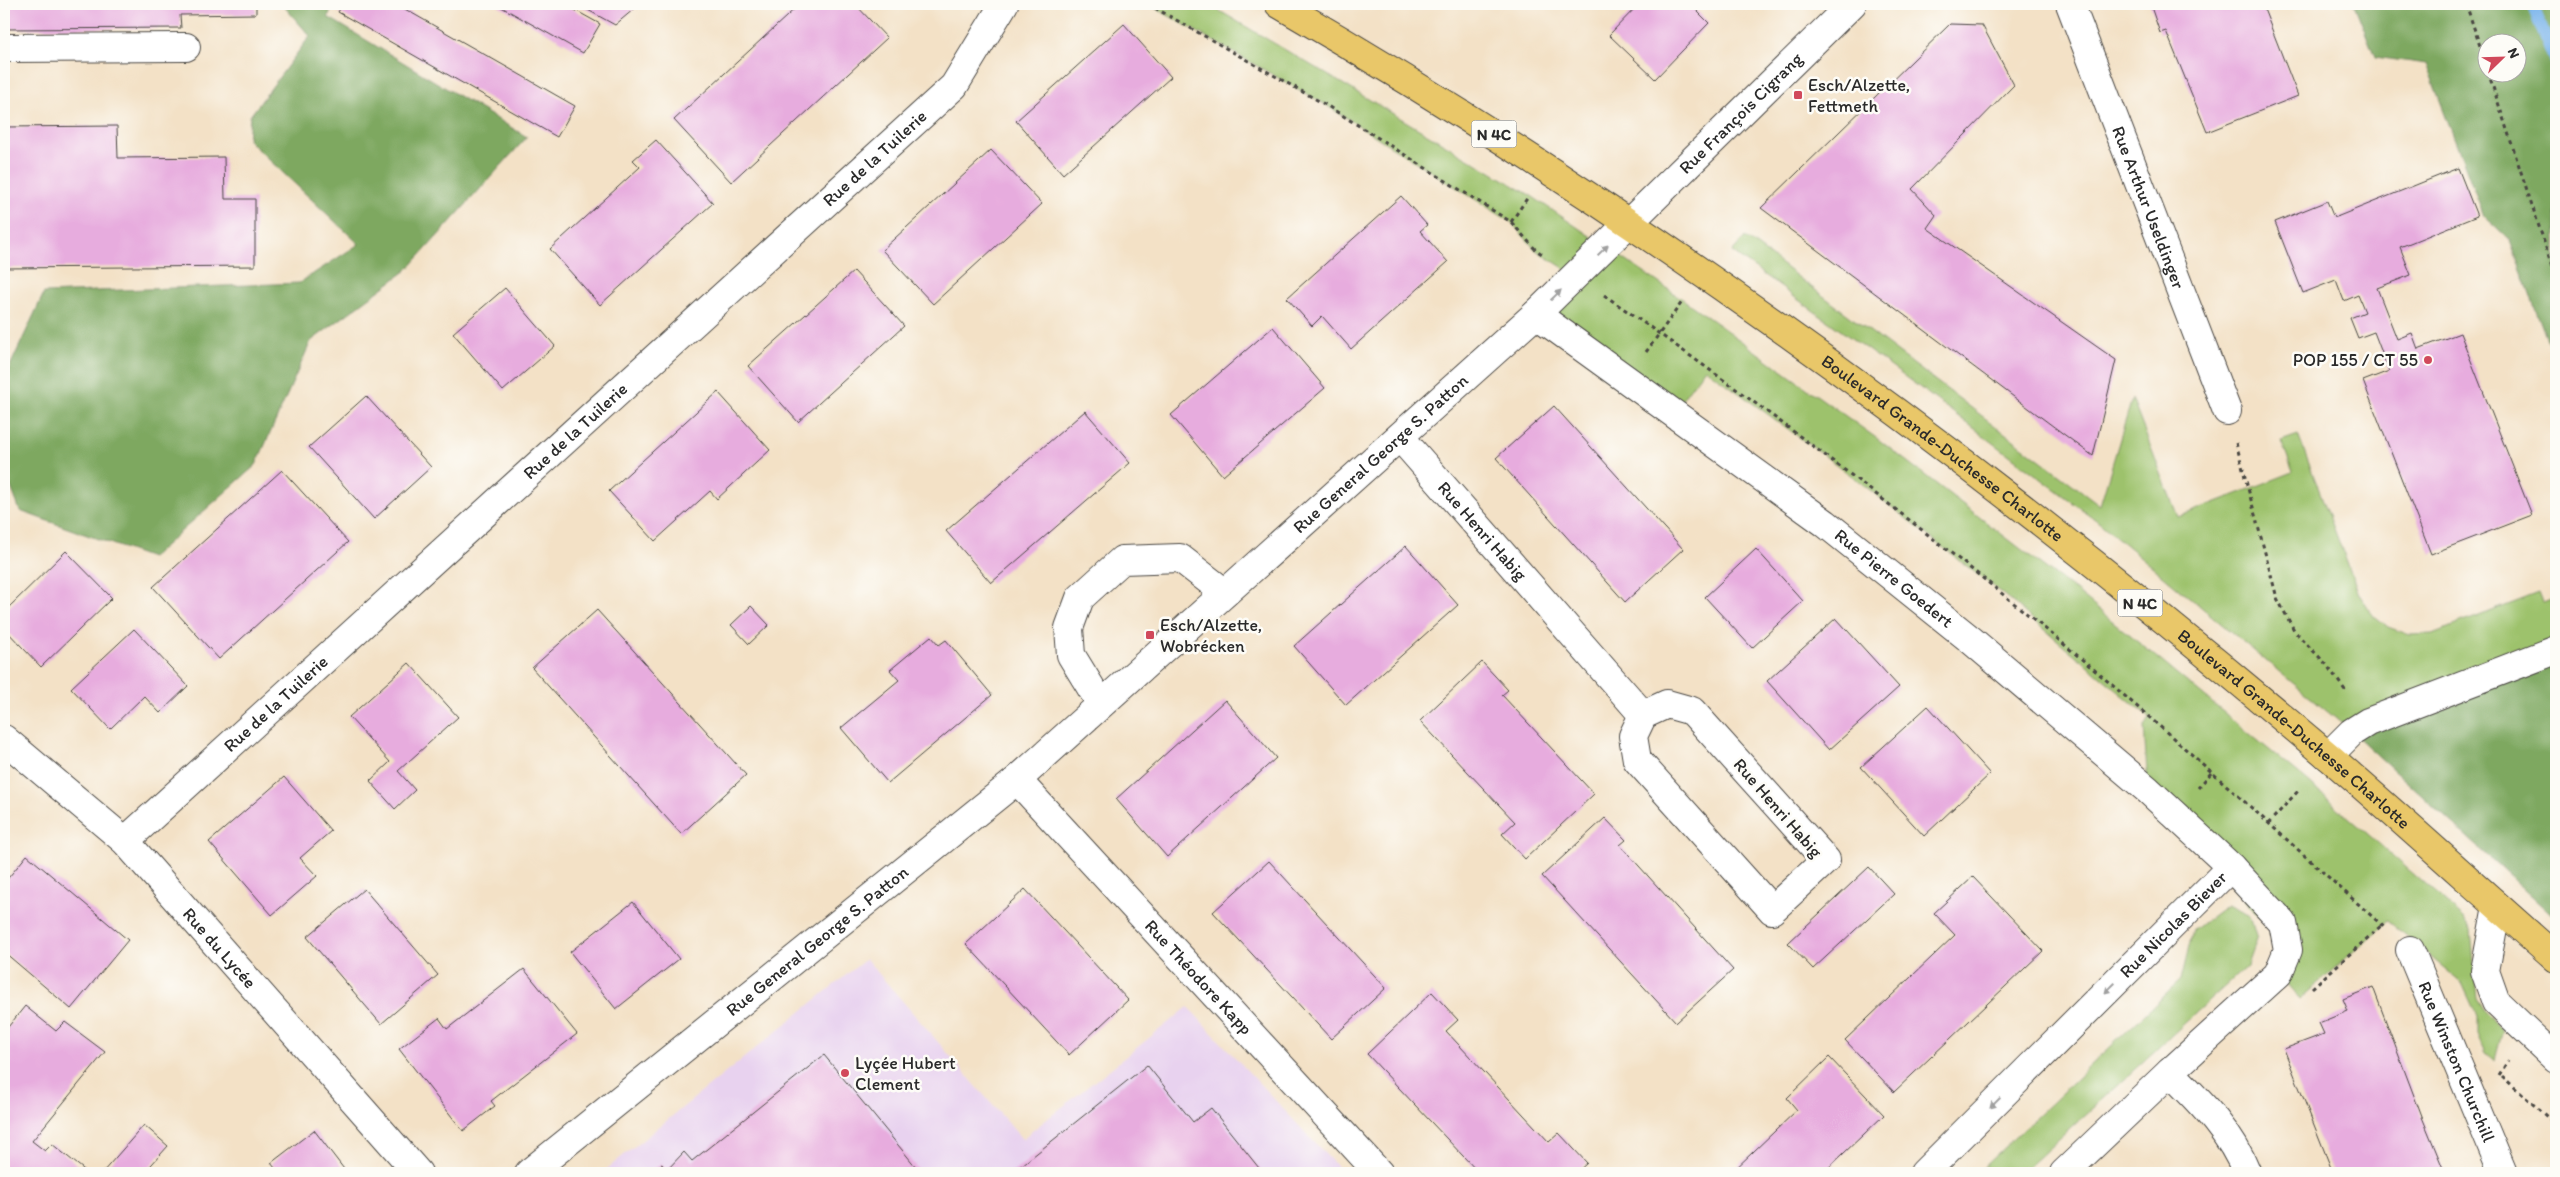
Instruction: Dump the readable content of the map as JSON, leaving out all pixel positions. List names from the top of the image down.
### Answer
{
  "streets": {
    "main road": ["N 4C", "Boulevard Grande-Duchesse Charlotte"],
    "street": [
      "Rue François Cigrang",
      "Rue de la Tuilerie",
      "Rue Arthur Useldinger",
      "Rue General George S. Patton",
      "Rue Henri Habig",
      "Rue Pierre Goedert",
      "Rue Nicolas Biever",
      "Rue du Lycée",
      "Rue Théodore Kapp",
      "Rue Winston Churchill"
    ]
  },
  "crossings": [
    ["Rue François Cigrang", "Boulevard Grande-Duchesse Charlotte"],
    ["Rue François Cigrang", "Rue General George S. Patton"],
    ["Rue de la Tuilerie", "Rue du Lycée"],
    ["Rue General George S. Patton", "Rue Henri Habig"],
    ["Rue General George S. Patton", "Rue Pierre Goedert"],
    ["Rue General George S. Patton", "Rue Théodore Kapp"],
    ["Rue Pierre Goedert", "Rue Nicolas Biever"]
  ],
  "places": {
    "transit": ["Esch/Alzette, Fettmeth", "Esch/Alzette, Wobrécken"],
    "other": ["POP 155 / CT 55", "Lyçée Hubert Clement"]
  },
  "north": "top right"
}
